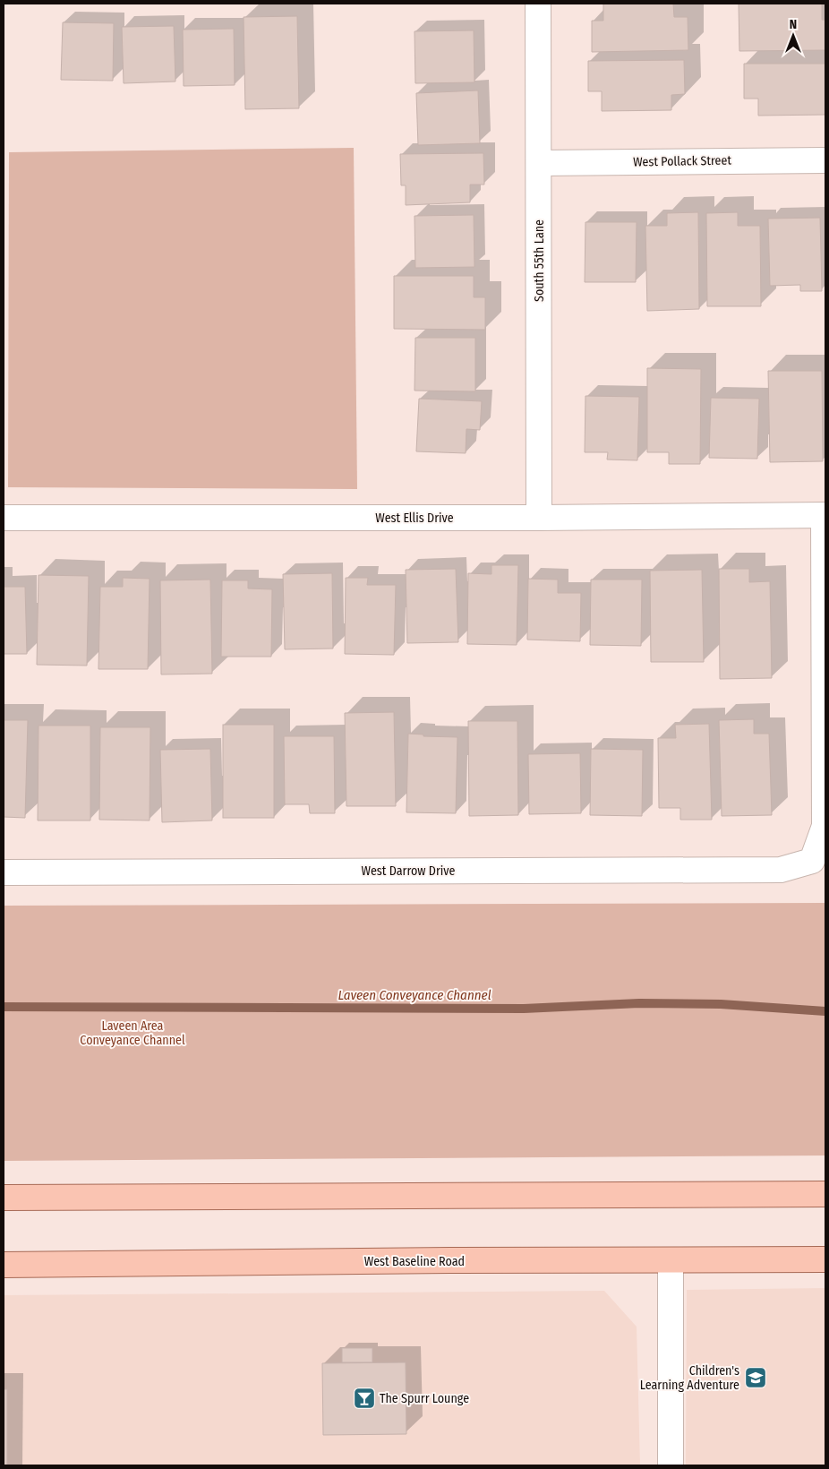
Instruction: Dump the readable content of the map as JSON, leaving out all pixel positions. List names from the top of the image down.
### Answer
{
  "streets": {
    "main road": ["West Baseline Road"],
    "street": [
      "West Pollack Street",
      "South 55th Lane",
      "West Ellis Drive",
      "West Darrow Drive"
    ]
  },
  "crossings": [
    ["West Pollack Street", "South 55th Lane"],
    ["South 55th Lane", "West Ellis Drive"],
    ["West Ellis Drive", "West Darrow Drive"]
  ],
  "water": ["Laveen Conveyance Channel"],
  "parks": ["Laveen Area Conveyance Channel"],
  "places": {
    "school or university": ["Children's Learning Adventure"],
    "bar": ["The Spurr Lounge"]
  },
  "north": "top"
}
